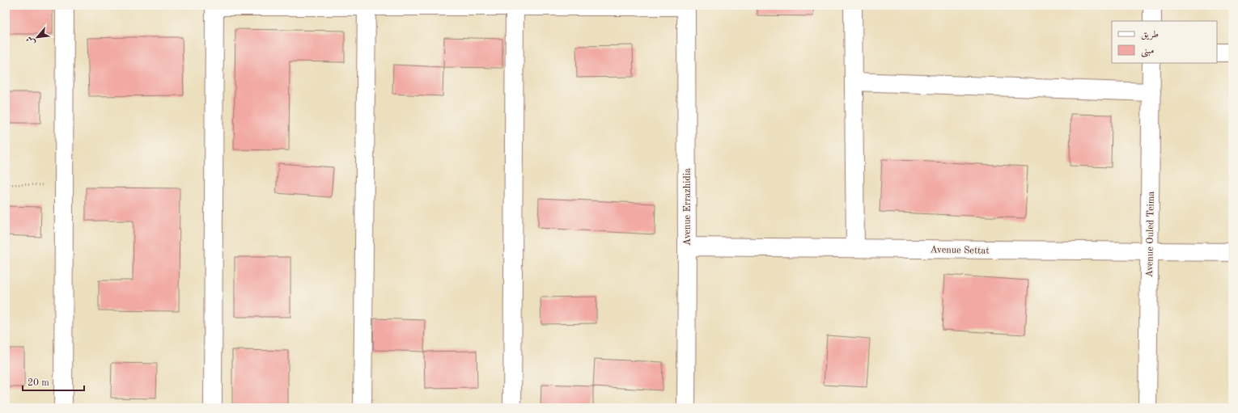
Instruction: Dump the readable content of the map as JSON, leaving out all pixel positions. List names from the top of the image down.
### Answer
{
  "streets": {
    "street": ["Avenue Errazhidia", "Avenue Ouled Teima", "Avenue Settat"]
  },
  "crossings": [
    ["Avenue Errazhidia", "Avenue Settat"],
    ["Avenue Ouled Teima", "Avenue Settat"]
  ],
  "legend": ["طريق", "مبنى"],
  "scale_bar": "20 m",
  "north": "bottom left"
}
